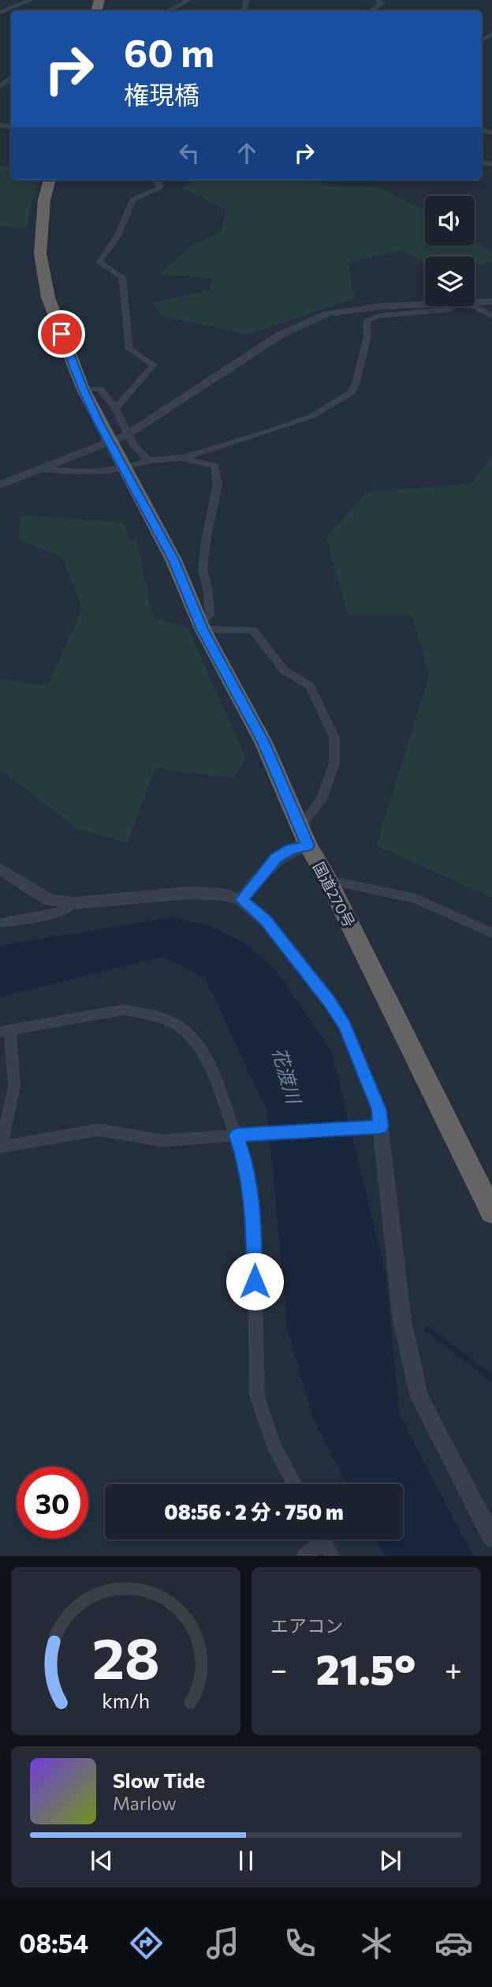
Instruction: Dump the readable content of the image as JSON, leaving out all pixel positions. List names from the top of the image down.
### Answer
{
  "streets": {
    "highway": ["国道270号"]
  },
  "water": ["花渡川"],
  "page": {
    "turn": ["60 m", "権現橋"],
    "limit": "30",
    "trip": "08:56 · 2 分 · 750 m",
    "tile": "エアコン",
    "heat": ["−", "21.5°", "+"],
    "song": ["Slow Tide", "Marlow"],
    "tabs": "08:54",
    "gauge": ["28", "km/h"]
  }
}
